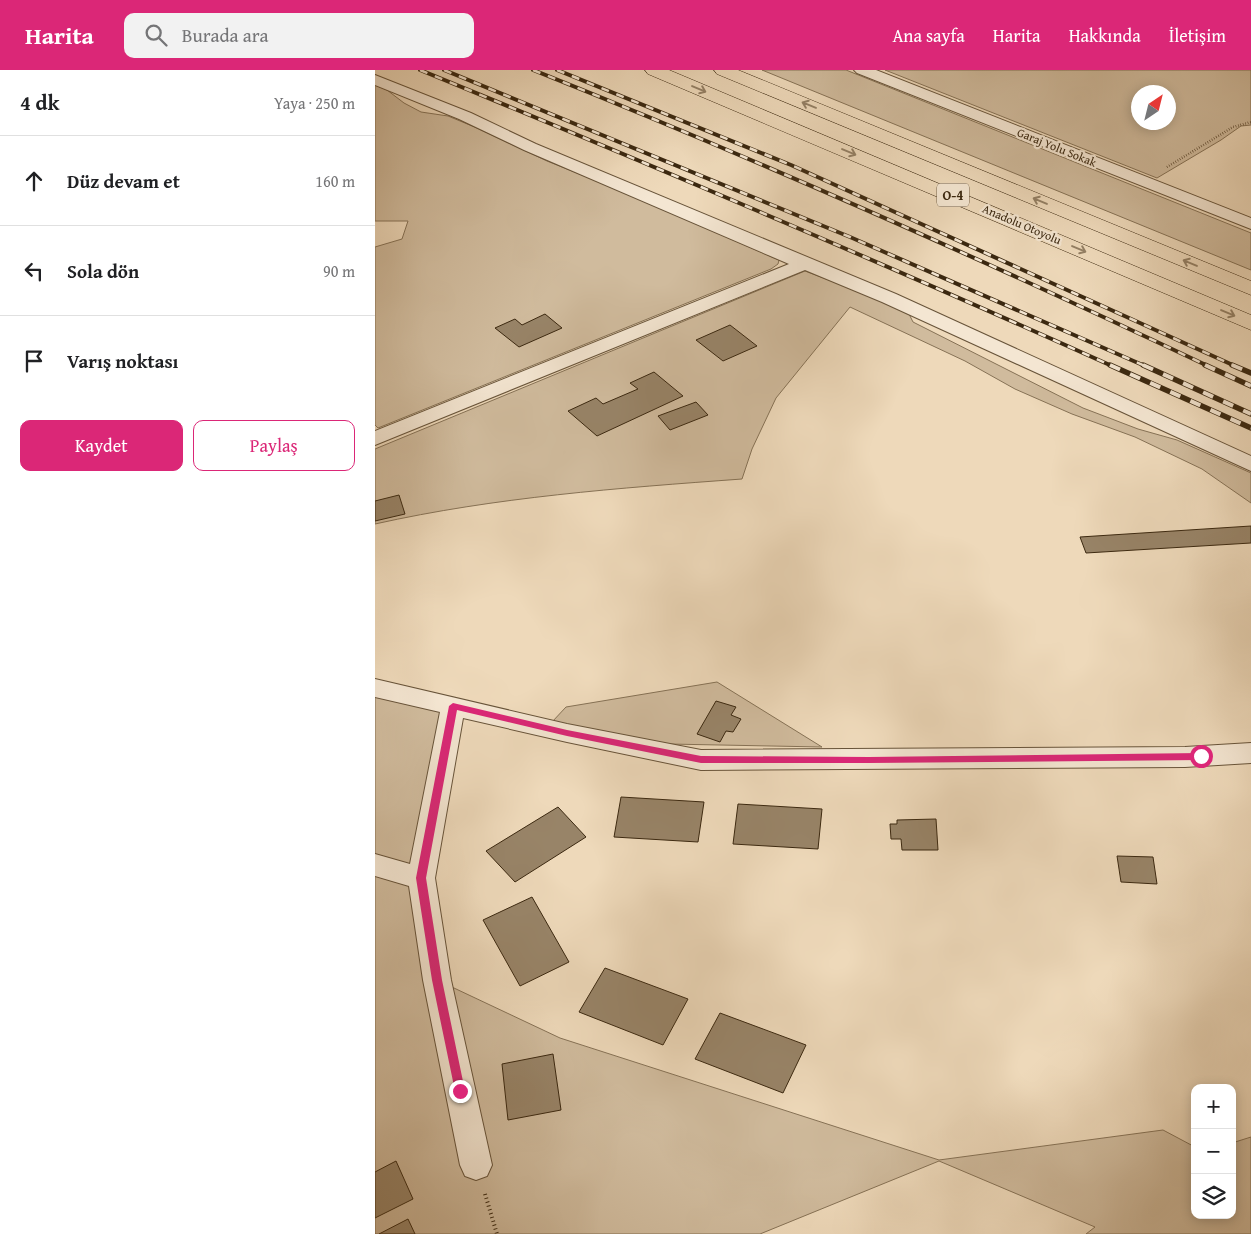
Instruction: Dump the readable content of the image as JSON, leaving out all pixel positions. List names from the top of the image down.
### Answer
{
  "streets": {
    "highway": ["O-4", "Anadolu Otoyolu"],
    "street": ["Garaj Yolu Sokak"]
  },
  "north": "top right",
  "page": {
    "header": "Harita",
    "search": "Burada ara",
    "nav": [
      "Ana sayfa",
      "Harita",
      "Hakkında",
      "İletişim"
    ],
    "heading": ["4 dk", "Yaya · 250 m"],
    "list": [
      ["Düz devam et", "160 m"],
      ["Sola dön", "90 m"],
      "Varış noktası"
    ],
    "buttons": ["Kaydet", "Paylaş"],
    "map_buttons": ["+", "−"]
  }
}
